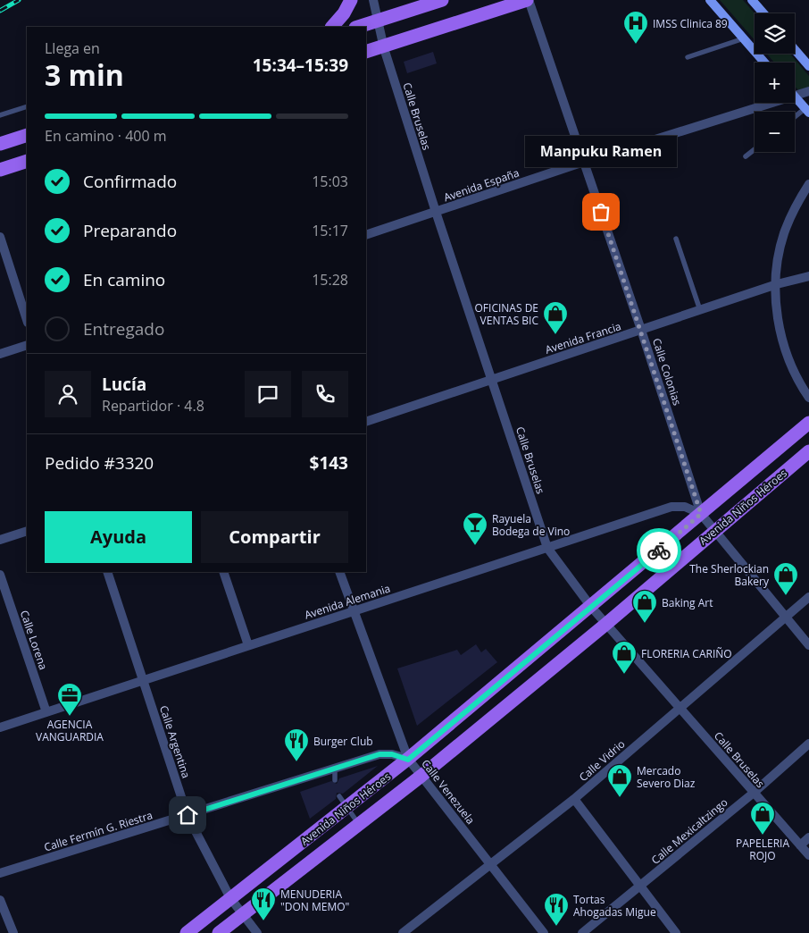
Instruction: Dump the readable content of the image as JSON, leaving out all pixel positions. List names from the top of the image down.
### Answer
{
  "streets": {
    "main road": ["Avenida Niños Héroes"],
    "street": [
      "Calle Bruselas",
      "Avenida España",
      "Avenida Francia",
      "Calle Colonias",
      "Avenida Alemania",
      "Calle Lorena",
      "Calle Argentina",
      "Calle Vidrio",
      "Calle Venezuela",
      "Calle Fermín G. Riestra",
      "Calle Mexicaltzingo"
    ]
  },
  "crossings": [
    ["Calle Bruselas", "Avenida España"],
    ["Calle Bruselas", "Avenida Francia"],
    ["Calle Bruselas", "Avenida Niños Héroes"],
    ["Calle Bruselas", "Avenida Alemania"],
    ["Calle Bruselas", "Calle Vidrio"],
    ["Calle Bruselas", "Calle Mexicaltzingo"],
    ["Avenida España", "Calle Colonias"],
    ["Avenida Francia", "Calle Colonias"],
    ["Calle Colonias", "Avenida Niños Héroes"],
    ["Calle Colonias", "Avenida Alemania"],
    ["Calle Colonias", "Calle Vidrio"],
    ["Avenida Niños Héroes", "Avenida Alemania"],
    ["Avenida Niños Héroes", "Calle Argentina"],
    ["Avenida Niños Héroes", "Calle Venezuela"],
    ["Avenida Niños Héroes", "Calle Fermín G. Riestra"],
    ["Avenida Alemania", "Calle Lorena"],
    ["Avenida Alemania", "Calle Argentina"],
    ["Avenida Alemania", "Calle Venezuela"],
    ["Calle Argentina", "Calle Fermín G. Riestra"],
    ["Calle Vidrio", "Calle Venezuela"],
    ["Calle Venezuela", "Calle Fermín G. Riestra"]
  ],
  "places": {
    "hospital": ["IMSS Clinica 89"],
    "other": ["Manpuku Ramen"],
    "shop": [
      "OFICINAS DE VENTAS BIC",
      "The Sherlockian Bakery",
      "Baking Art",
      "FLORERIA CARIÑO",
      "Mercado Severo Diaz",
      "PAPELERIA ROJO"
    ],
    "bar": ["Rayuela Bodega de Vino"],
    "office": ["AGENCIA VANGUARDIA"],
    "restaurant": ["Burger Club", "MENUDERIA \"DON MEMO\"", "Tortas Ahogadas Migue"]
  },
  "page": {
    "map_buttons": ["+", "−"],
    "heading": ["3 min", "Llega en", "15:34–15:39"],
    "panel": [
      "Lucía",
      "Repartidor · 4.8",
      "Pedido #3320",
      "$143"
    ],
    "bar": "En camino · 400 m",
    "bubble": "Manpuku Ramen",
    "list": [
      ["Confirmado", "15:03"],
      ["Preparando", "15:17"],
      ["En camino", "15:28"],
      "Entregado"
    ],
    "buttons": ["Ayuda", "Compartir"]
  }
}
